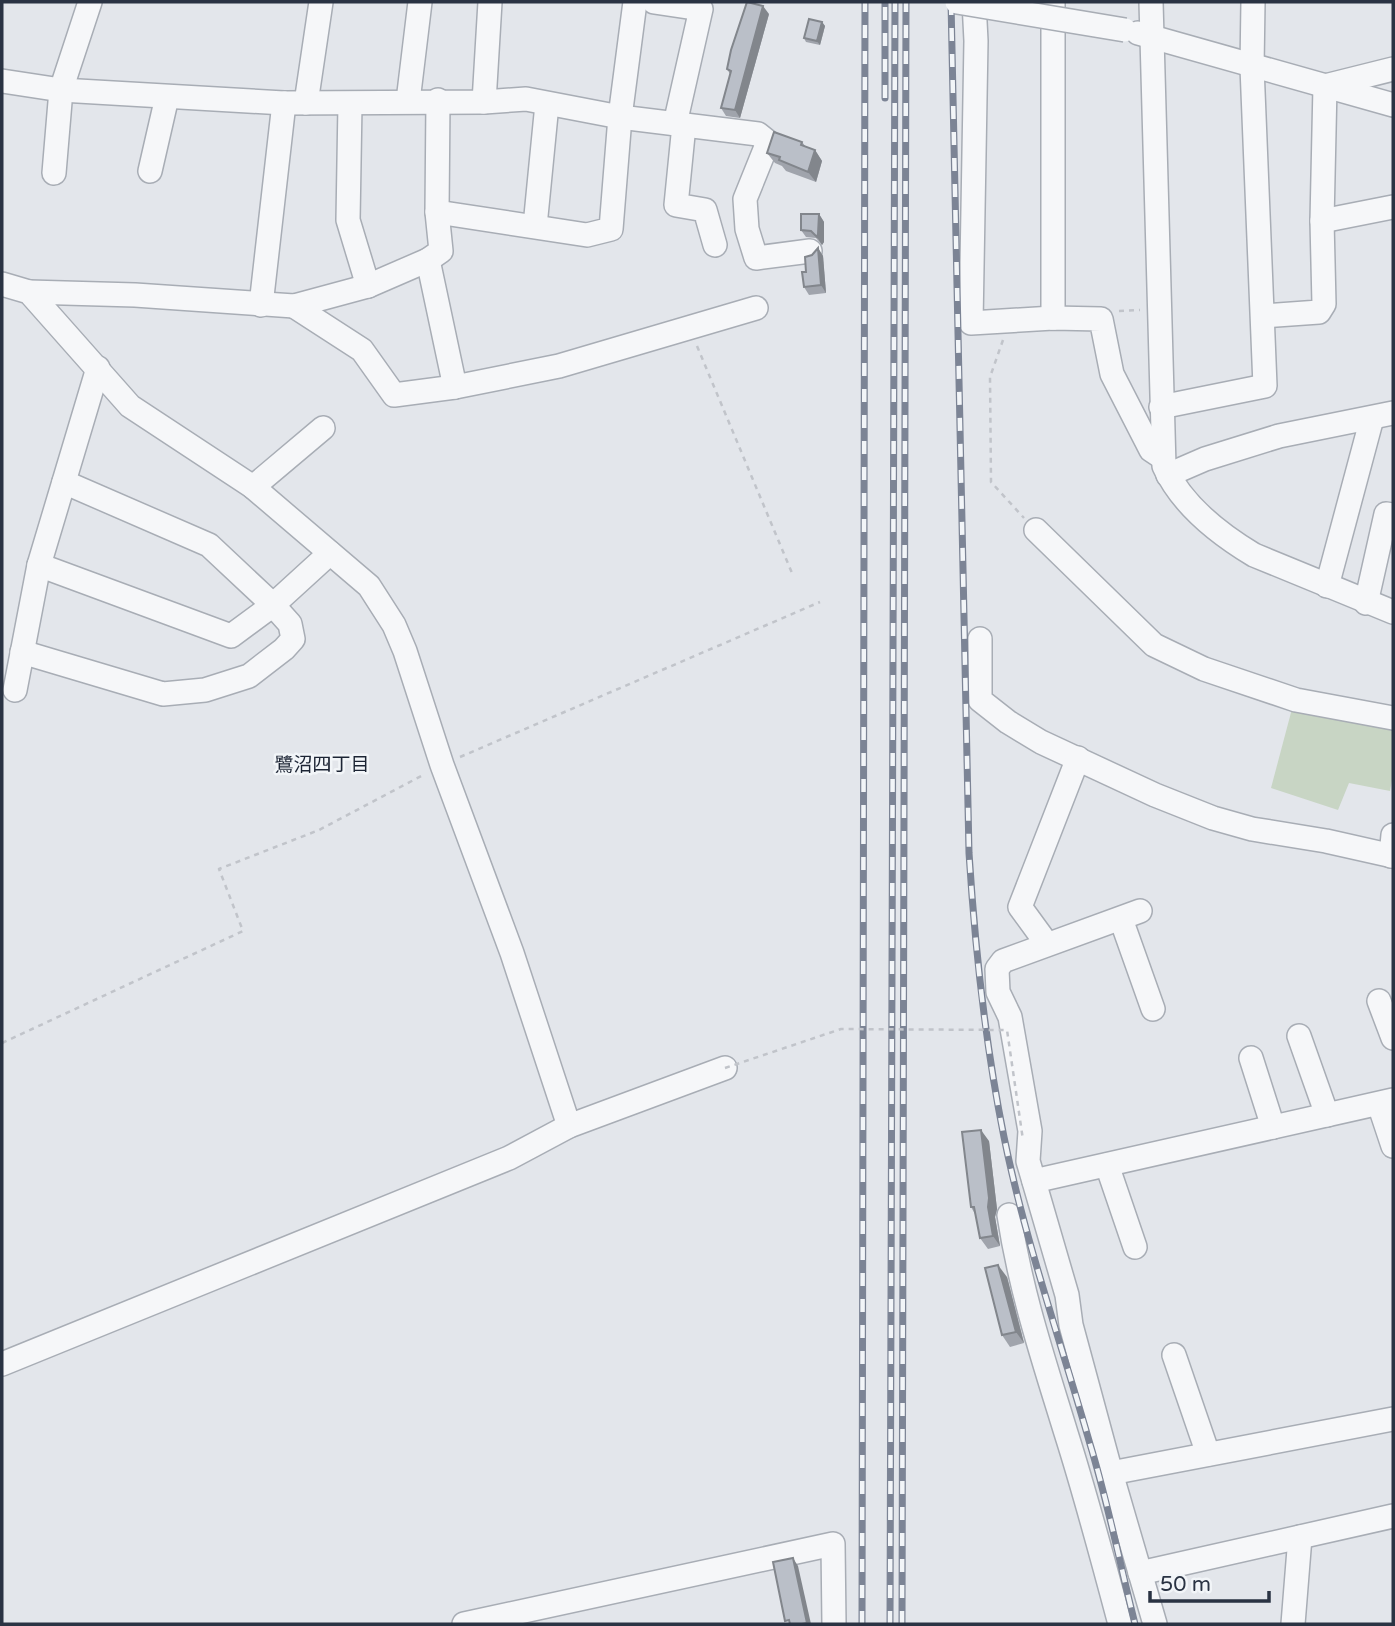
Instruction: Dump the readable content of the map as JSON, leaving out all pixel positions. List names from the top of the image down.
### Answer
{
  "districts": ["鷺沼四丁目"],
  "scale_bar": "50 m"
}
